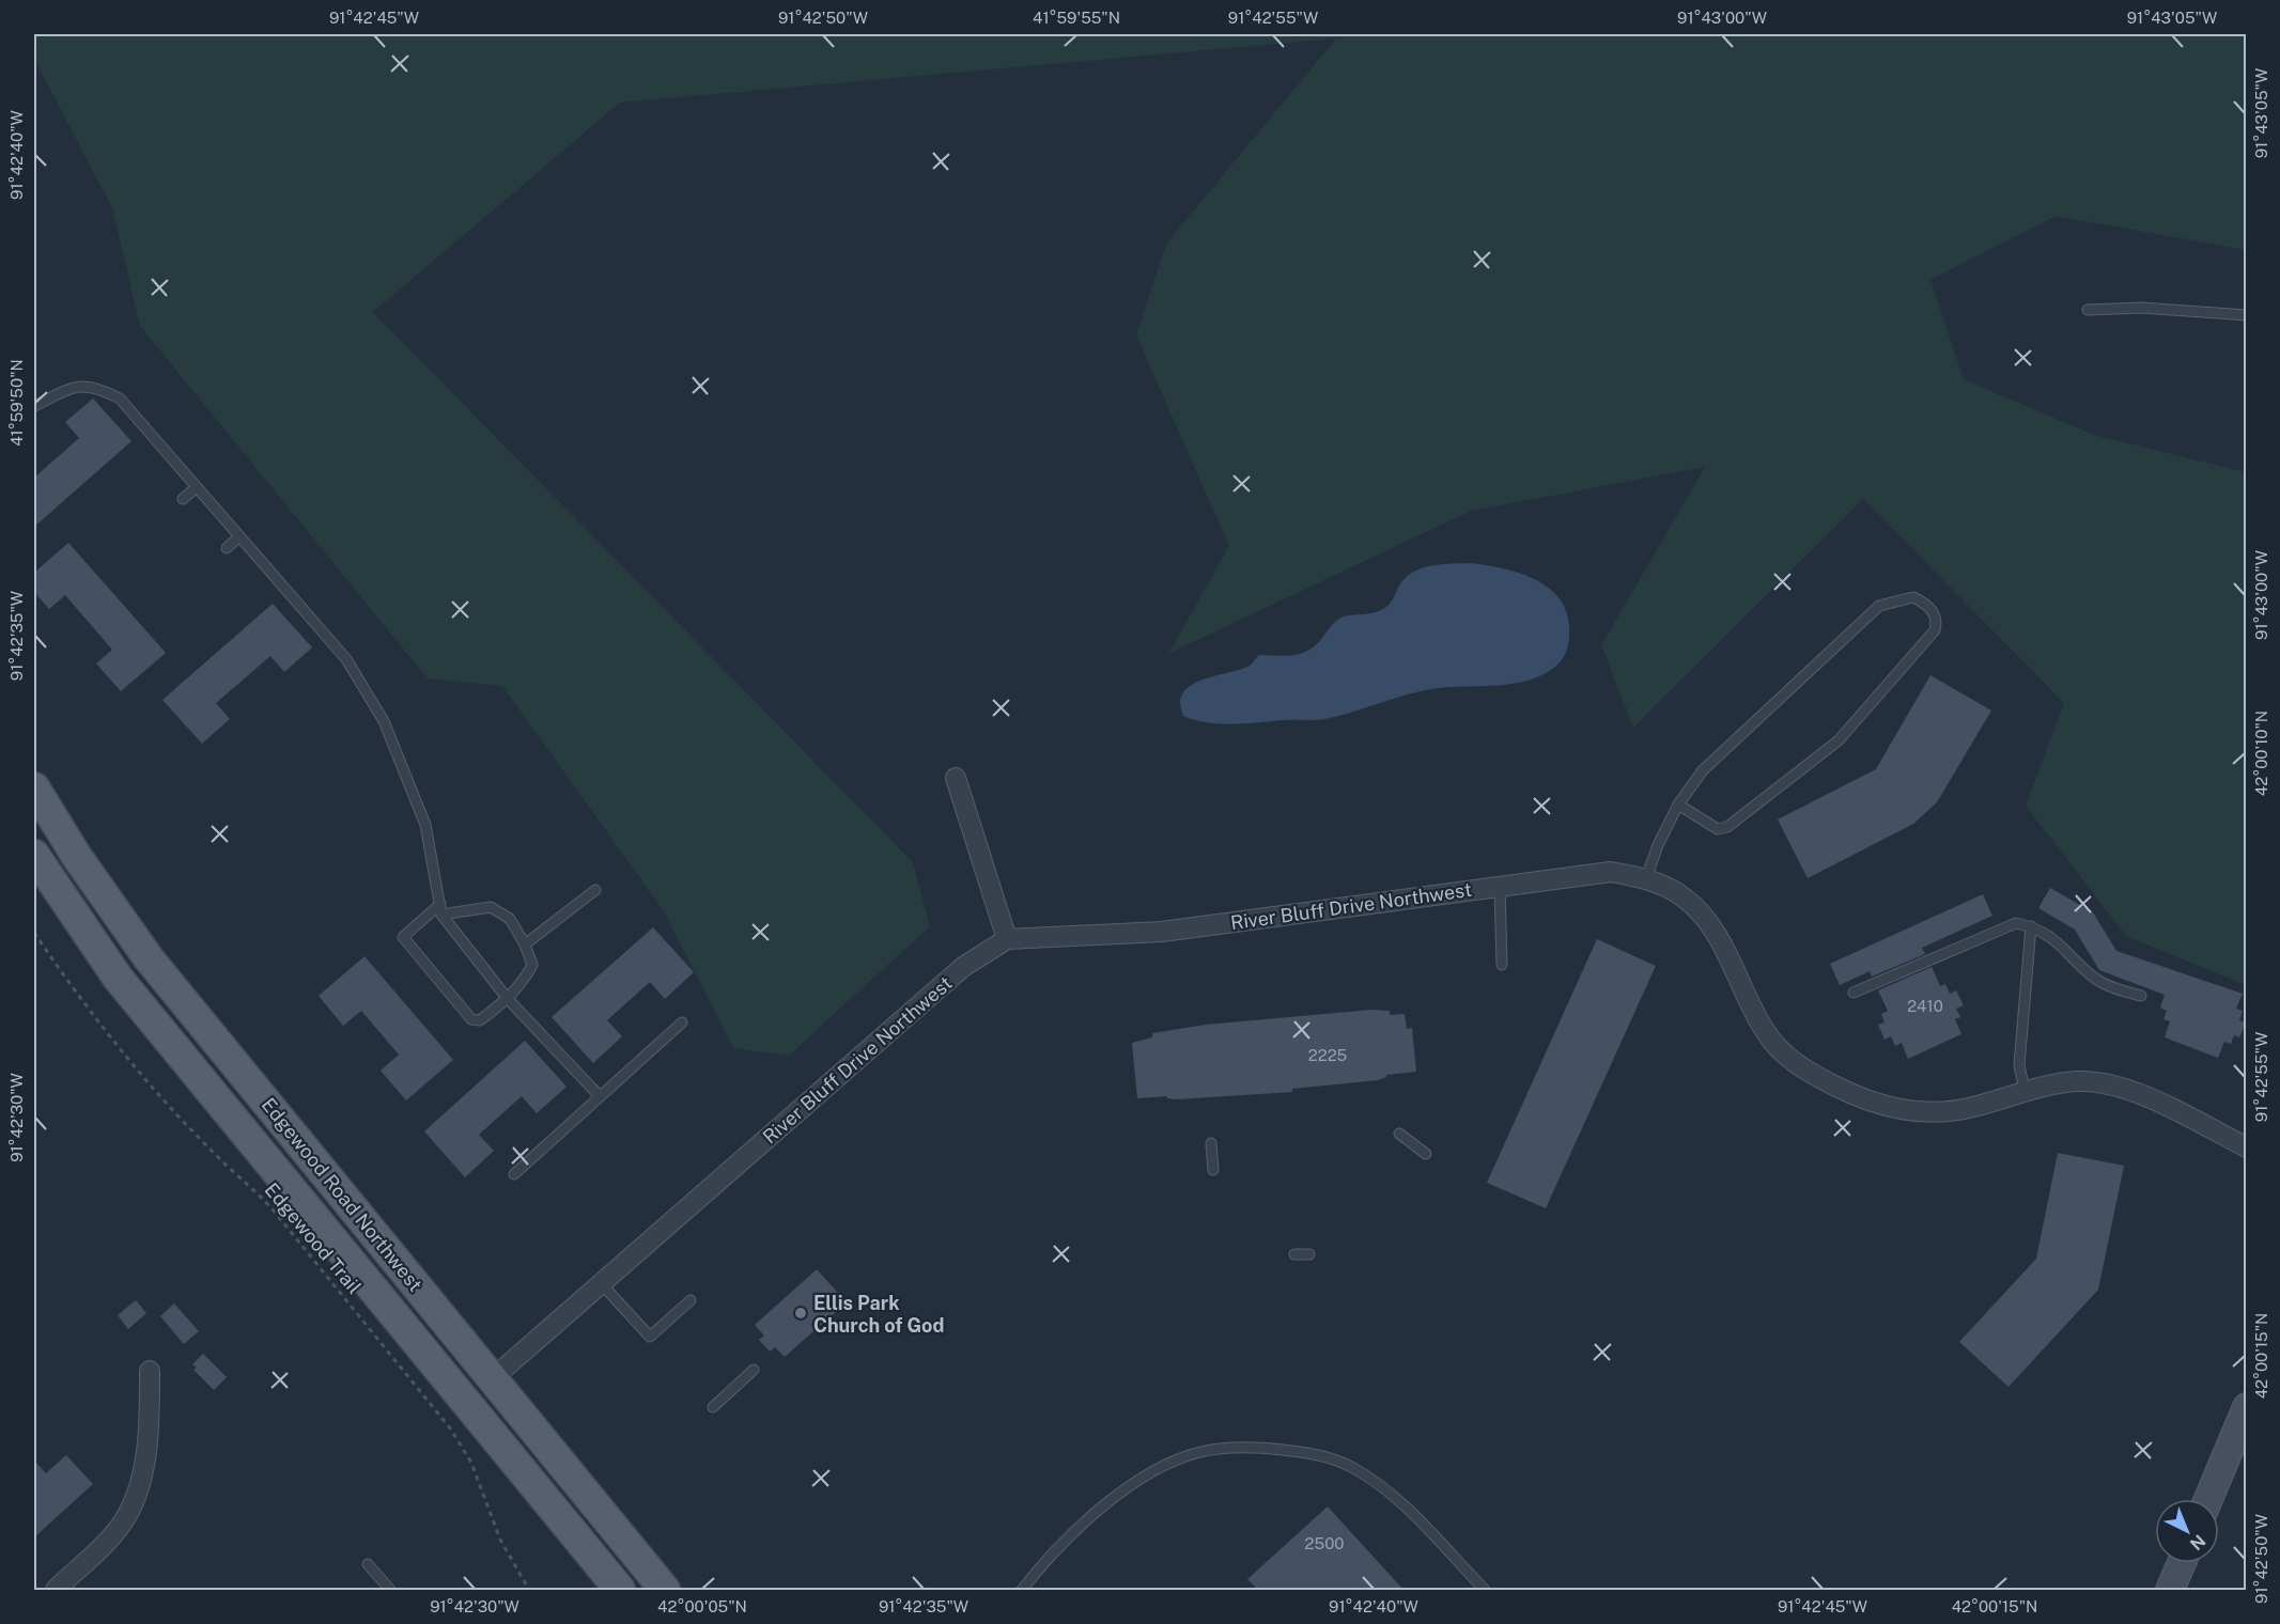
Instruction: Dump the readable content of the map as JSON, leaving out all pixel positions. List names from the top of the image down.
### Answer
{
  "streets": {
    "main road": ["Edgewood Road Northwest"],
    "street": ["River Bluff Drive Northwest"],
    "path": ["Edgewood Trail"]
  },
  "crossings": [
    ["River Bluff Drive Northwest", "Edgewood Road Northwest"]
  ],
  "places": ["Ellis Park Church of God"],
  "house_numbers": ["2410", "2225", "2500"],
  "north": "bottom right",
  "coordinates": [
    "91°42'45\"W",
    "91°42'50\"W",
    "41°59'55\"N",
    "91°42'55\"W",
    "91°43'00\"W",
    "91°43'05\"W",
    "91°42'40\"W",
    "41°59'50\"N",
    "91°42'35\"W",
    "42°00'10\"N",
    "91°42'30\"W",
    "42°00'15\"N",
    "42°00'05\"N"
  ]
}
